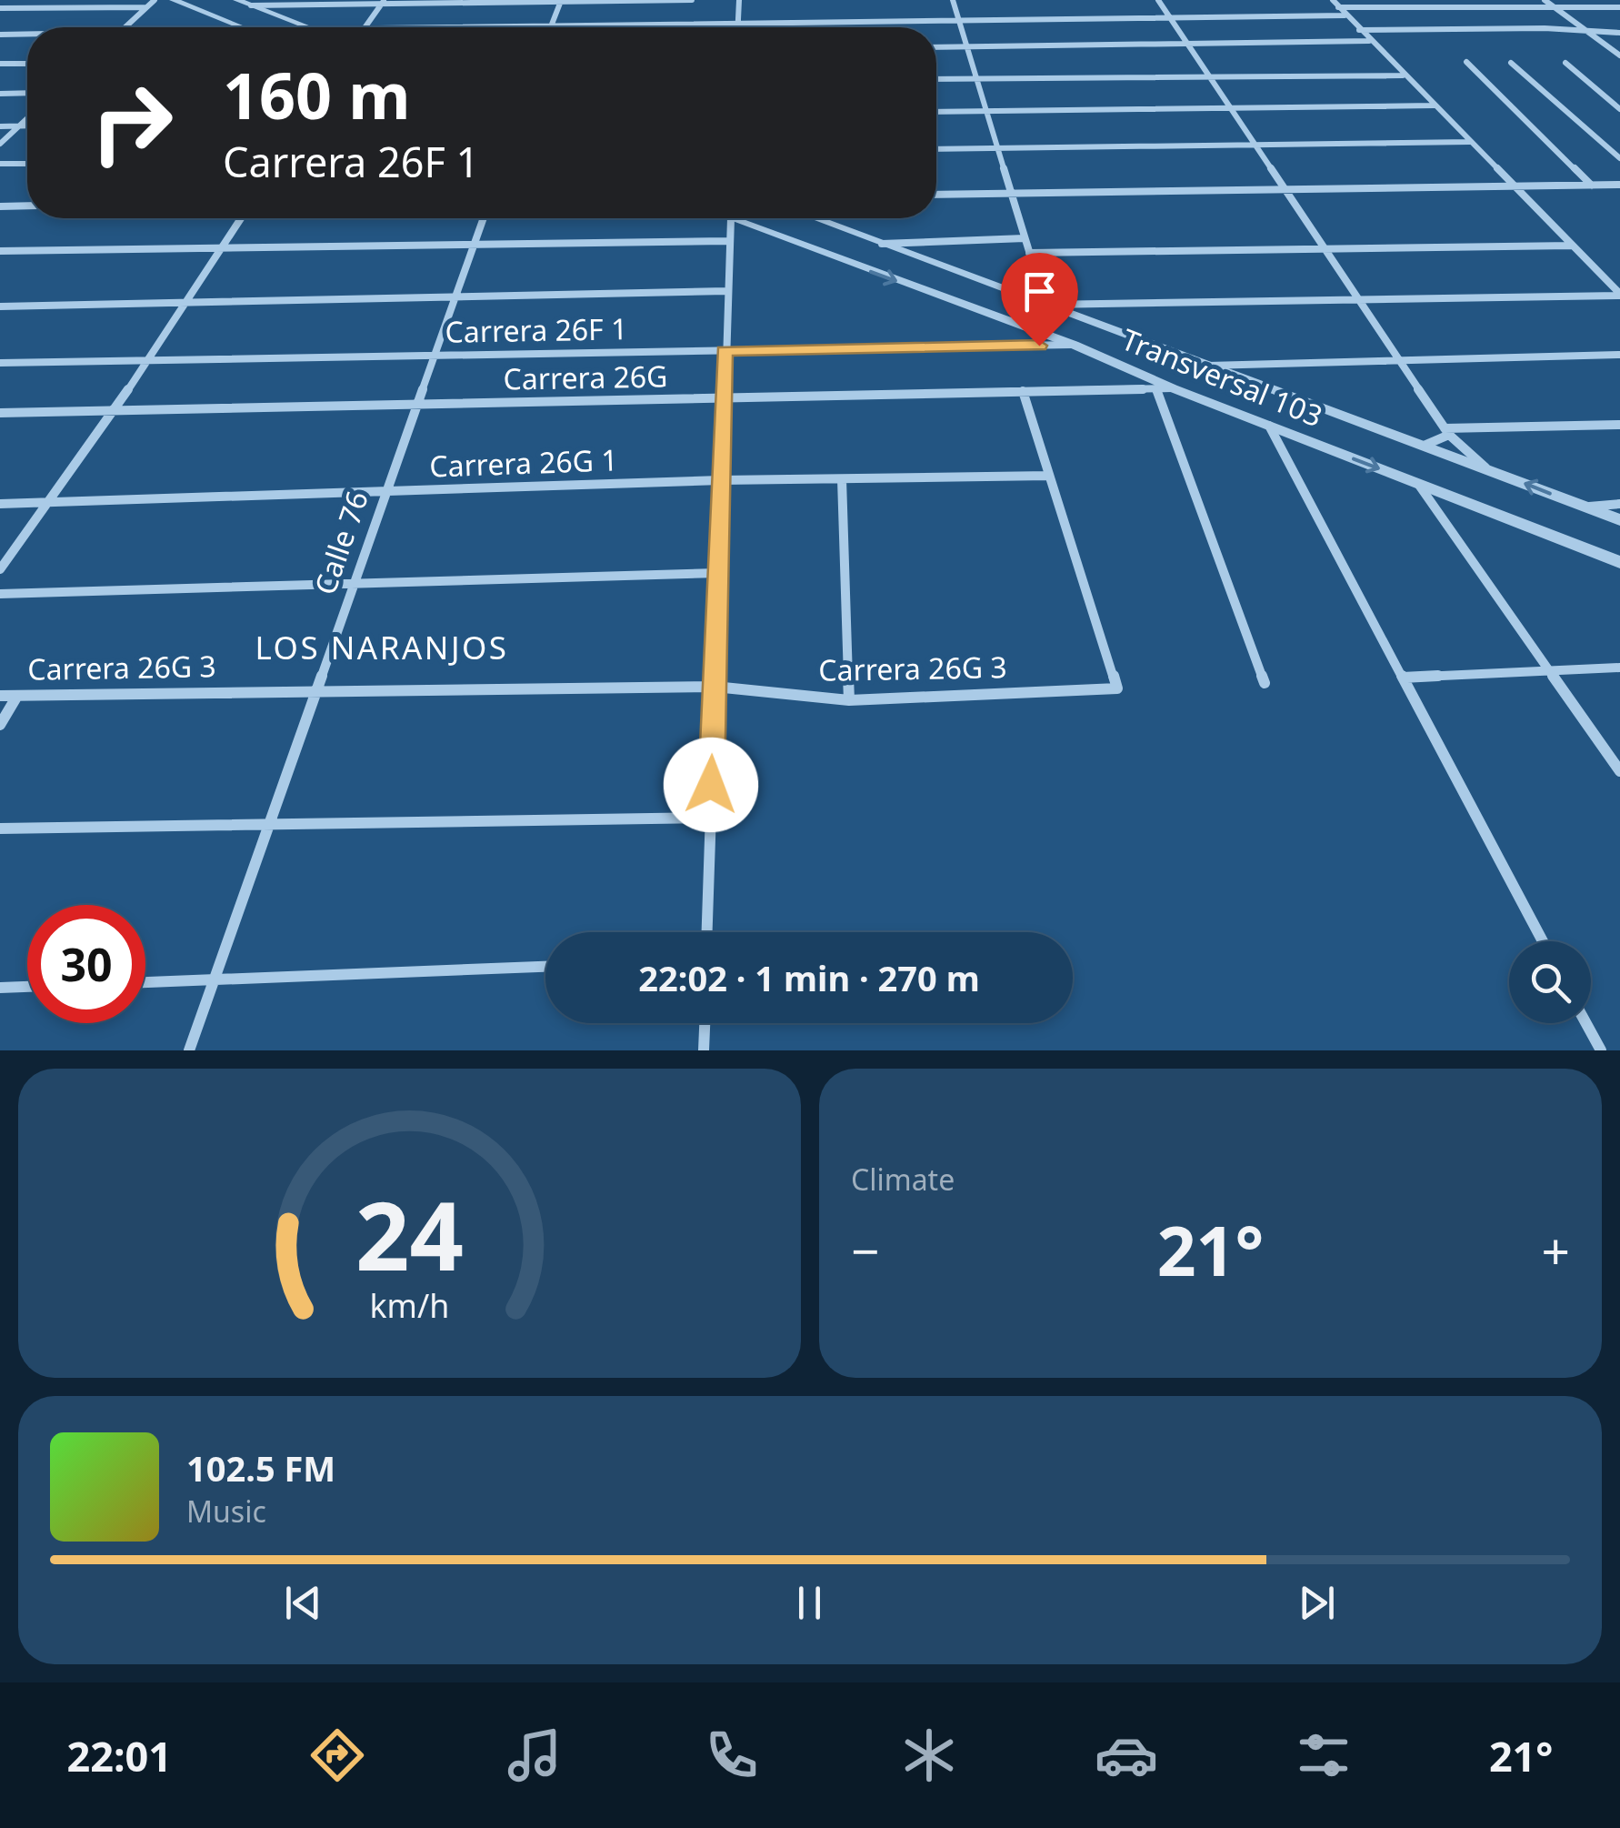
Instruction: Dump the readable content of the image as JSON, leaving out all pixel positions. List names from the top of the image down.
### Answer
{
  "streets": {
    "street": [
      "Carrera 26F 1",
      "Carrera 26G",
      "Transversal 103",
      "Carrera 26G 1",
      "Calle 76",
      "Carrera 26G 3"
    ]
  },
  "crossings": [
    ["Carrera 26F 1", "Transversal 103"],
    ["Carrera 26F 1", "Calle 76"],
    ["Carrera 26G", "Transversal 103"],
    ["Carrera 26G", "Calle 76"],
    ["Carrera 26G 1", "Calle 76"],
    ["Carrera 26G 1", "Carrera 26G 3"],
    ["Calle 76", "Carrera 26G 3"]
  ],
  "districts": ["LOS NARANJOS"],
  "page": {
    "turn": ["160 m", "Carrera 26F 1"],
    "limit": "30",
    "trip": "22:02 · 1 min · 270 m",
    "tile": "Climate",
    "heat": ["−", "21°", "+"],
    "song": ["102.5 FM", "Music"],
    "tabs": ["22:01", "21°"],
    "gauge": ["24", "km/h"]
  }
}
